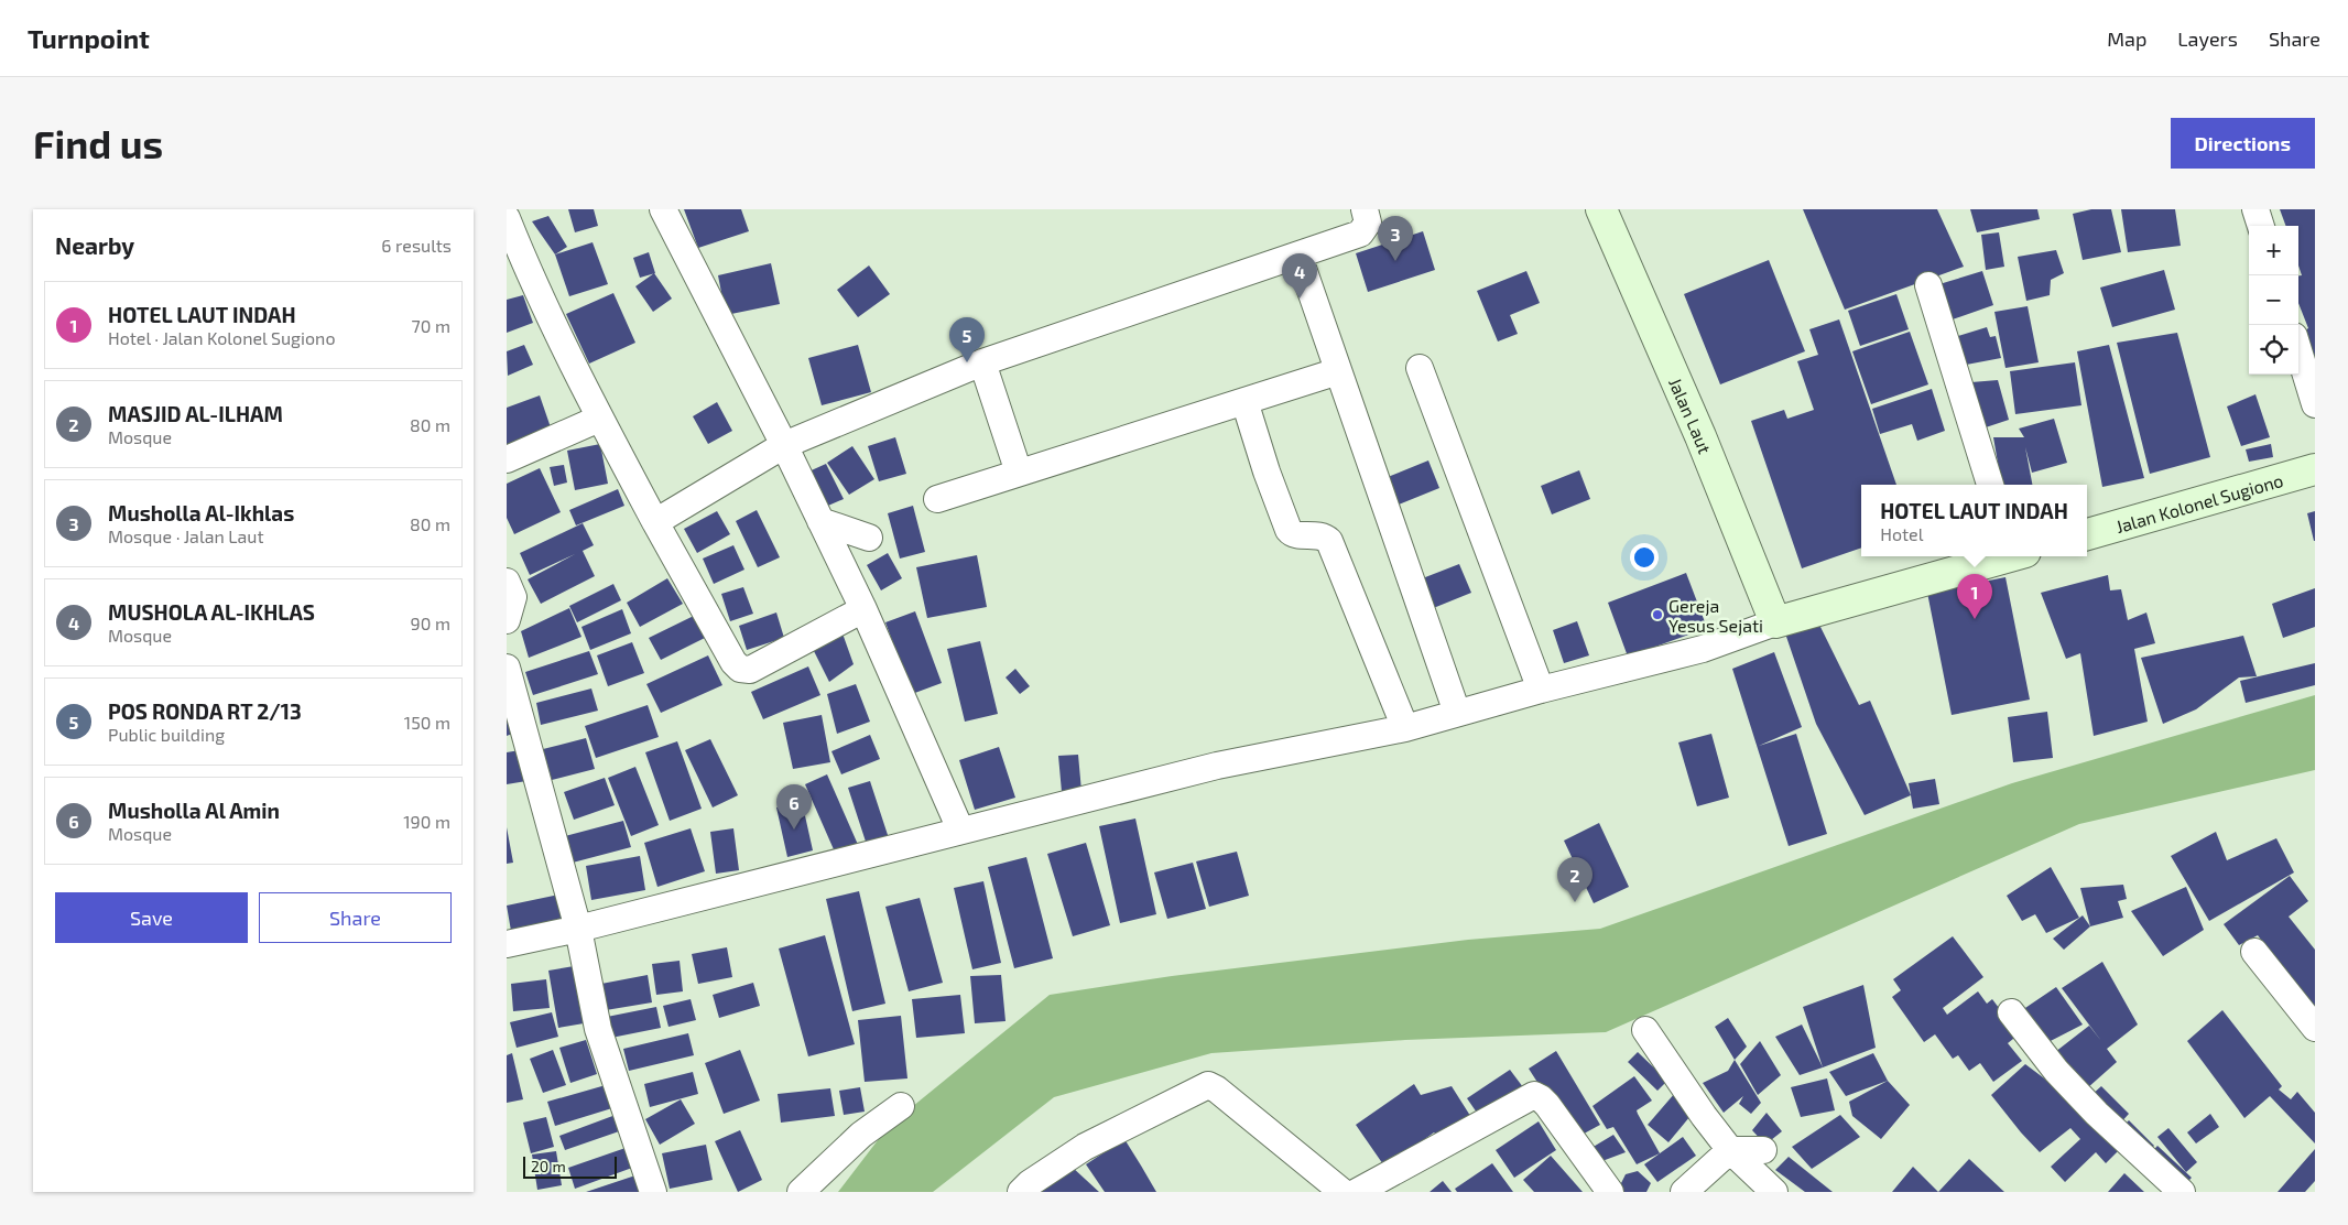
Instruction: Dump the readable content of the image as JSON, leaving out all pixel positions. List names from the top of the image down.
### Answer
{
  "streets": {
    "street": ["Jalan Laut", "Jalan Kolonel Sugiono"]
  },
  "places": ["Gereja Yesus Sejati"],
  "scale_bar": "20 m",
  "page": {
    "header": "Turnpoint",
    "nav": ["Map", "Layers", "Share"],
    "buttons": [
      "Directions",
      ["Save", "Share"]
    ],
    "title": "Find us",
    "heading": ["Nearby", "6 results"],
    "pins": [
      "3",
      "4",
      "5",
      "1",
      "6",
      "2"
    ],
    "map_buttons": ["+", "−"],
    "list": [
      {
        "mark": "1",
        "name": "HOTEL LAUT INDAH",
        "note": "Hotel · Jalan Kolonel Sugiono",
        "value": "70 m"
      },
      {
        "mark": "2",
        "name": "MASJID AL-ILHAM",
        "note": "Mosque",
        "value": "80 m"
      },
      {
        "mark": "3",
        "name": "Musholla Al-Ikhlas",
        "note": "Mosque · Jalan Laut",
        "value": "80 m"
      },
      {
        "mark": "4",
        "name": "MUSHOLA AL-IKHLAS",
        "note": "Mosque",
        "value": "90 m"
      },
      {
        "mark": "5",
        "name": "POS RONDA RT 2/13",
        "note": "Public building",
        "value": "150 m"
      },
      {
        "mark": "6",
        "name": "Musholla Al Amin",
        "note": "Mosque",
        "value": "190 m"
      }
    ],
    "popup": ["HOTEL LAUT INDAH", "Hotel"],
    "scale": "20 m"
  }
}
